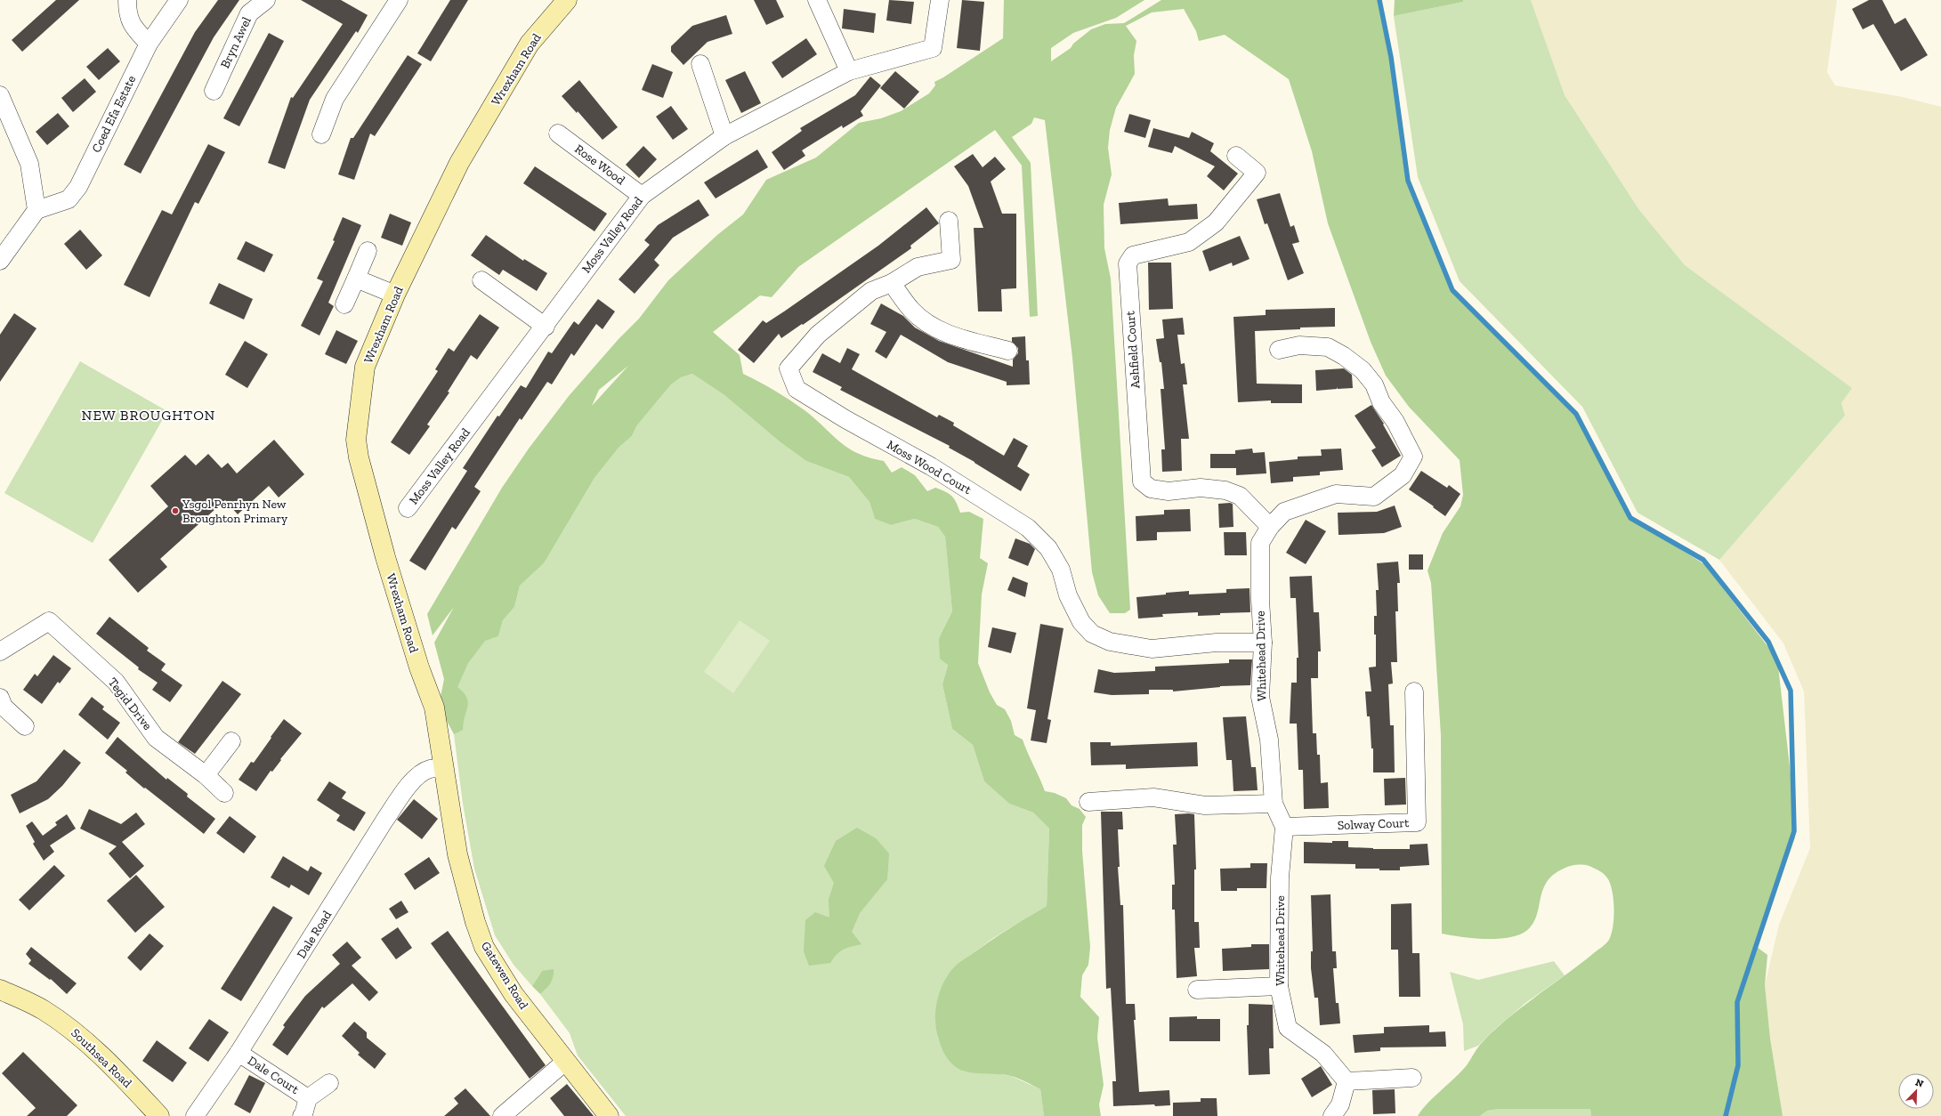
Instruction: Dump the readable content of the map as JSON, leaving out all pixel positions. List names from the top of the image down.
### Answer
{
  "streets": {
    "main road": ["Wrexham Road", "Gatewen Road", "Southsea Road"],
    "street": [
      "Bryn Awel",
      "Coed Efa Estate",
      "Rose Wood",
      "Moss Valley Road",
      "Ashfield Court",
      "Moss Wood Court",
      "Whitehead Drive",
      "Tegid Drive",
      "Solway Court",
      "Dale Road",
      "Dale Court"
    ]
  },
  "crossings": [
    ["Wrexham Road", "Dale Road"],
    ["Wrexham Road", "Gatewen Road"],
    ["Rose Wood", "Moss Valley Road"],
    ["Ashfield Court", "Whitehead Drive"],
    ["Moss Wood Court", "Whitehead Drive"],
    ["Whitehead Drive", "Solway Court"],
    ["Dale Road", "Gatewen Road"],
    ["Dale Road", "Dale Court"]
  ],
  "districts": ["NEW BROUGHTON"],
  "places": ["Ysgol Penrhyn New Broughton Primary"],
  "north": "top right"
}
